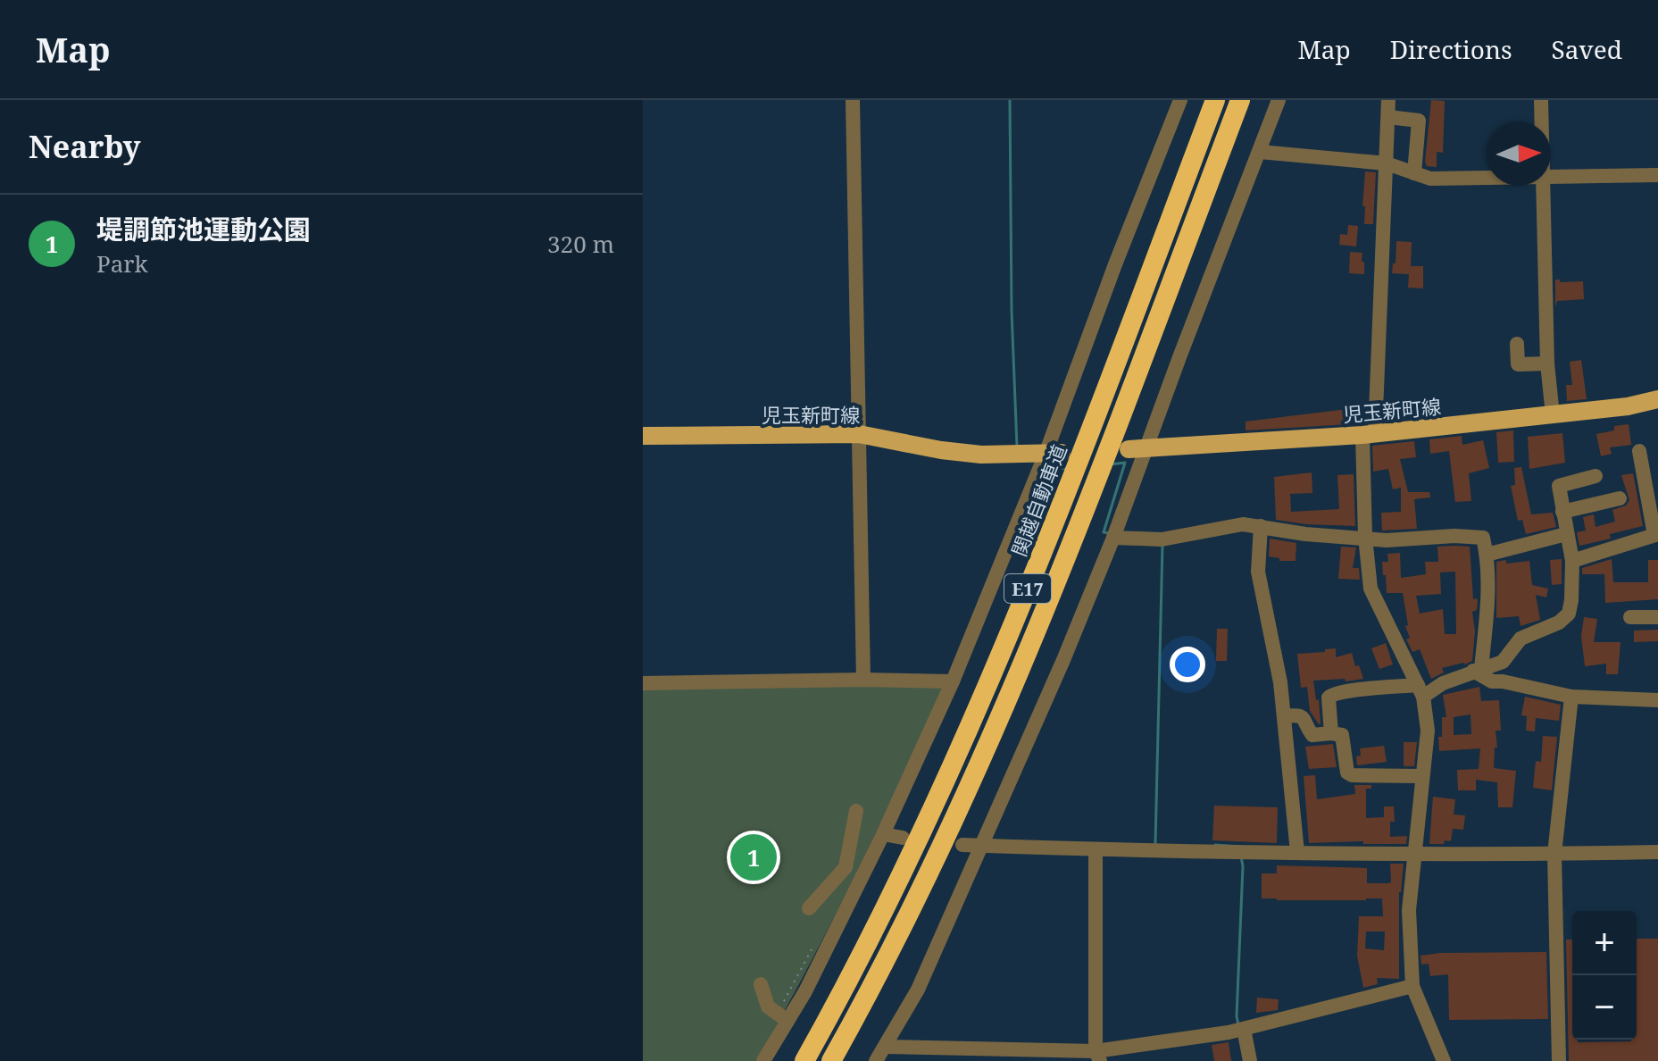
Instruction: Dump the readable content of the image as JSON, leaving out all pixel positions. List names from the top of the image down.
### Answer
{
  "streets": {
    "highway": ["関越自動車道", "E17"],
    "main road": ["児玉新町線"]
  },
  "north": "right",
  "page": {
    "header": "Map",
    "nav": ["Map", "Directions", "Saved"],
    "heading": "Nearby",
    "list": [
      {
        "mark": "1",
        "name": "堤調節池運動公園",
        "note": "Park",
        "value": "320 m"
      }
    ],
    "pins": "1",
    "map_buttons": ["+", "−"]
  }
}
